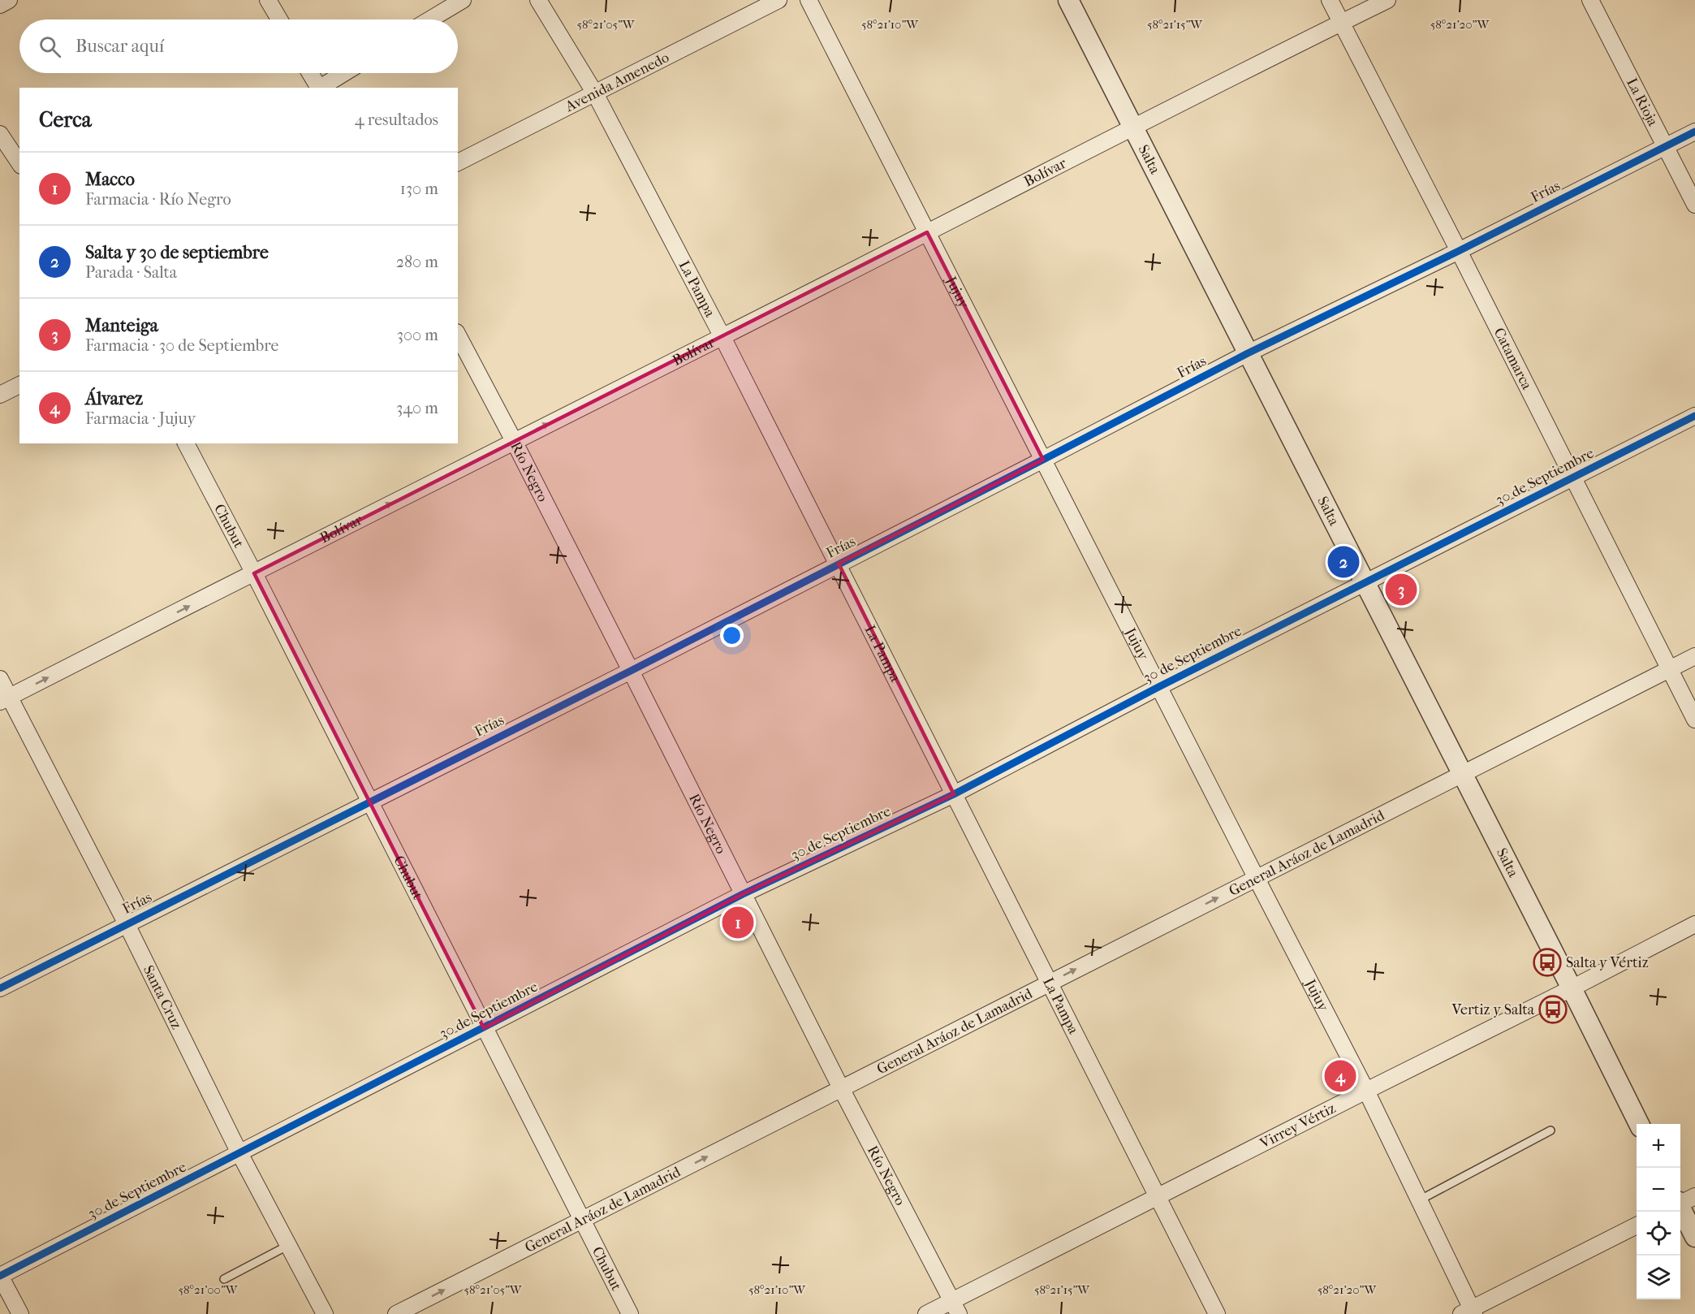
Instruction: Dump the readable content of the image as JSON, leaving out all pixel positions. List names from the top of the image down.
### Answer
{
  "streets": {
    "street": [
      "Avenida Amenedo",
      "La Rioja",
      "Salta",
      "Bolívar",
      "Frías",
      "La Pampa",
      "Jujuy",
      "Catamarca",
      "Río Negro",
      "30 de Septiembre",
      "Chubut",
      "General Aráoz de Lamadrid",
      "Santa Cruz",
      "Virrey Vértiz"
    ]
  },
  "crossings": [
    ["Avenida Amenedo", "La Pampa"],
    ["La Rioja", "Frías"],
    ["Salta", "Bolívar"],
    ["Salta", "Frías"],
    ["Salta", "30 de Septiembre"],
    ["Salta", "General Aráoz de Lamadrid"],
    ["Salta", "Virrey Vértiz"],
    ["Bolívar", "La Pampa"],
    ["Bolívar", "Jujuy"],
    ["Bolívar", "Catamarca"],
    ["Bolívar", "Río Negro"],
    ["Bolívar", "Chubut"],
    ["Bolívar", "Santa Cruz"],
    ["Frías", "La Pampa"],
    ["Frías", "Jujuy"],
    ["Frías", "Catamarca"],
    ["Frías", "Río Negro"],
    ["Frías", "Chubut"],
    ["Frías", "Santa Cruz"],
    ["La Pampa", "30 de Septiembre"],
    ["La Pampa", "General Aráoz de Lamadrid"],
    ["La Pampa", "Virrey Vértiz"],
    ["Jujuy", "30 de Septiembre"],
    ["Jujuy", "General Aráoz de Lamadrid"],
    ["Jujuy", "Virrey Vértiz"],
    ["Catamarca", "30 de Septiembre"],
    ["Catamarca", "General Aráoz de Lamadrid"],
    ["Río Negro", "30 de Septiembre"],
    ["Río Negro", "General Aráoz de Lamadrid"],
    ["Río Negro", "Virrey Vértiz"],
    ["30 de Septiembre", "Chubut"],
    ["30 de Septiembre", "Santa Cruz"],
    ["Chubut", "General Aráoz de Lamadrid"]
  ],
  "one_way": ["Bolívar", "General Aráoz de Lamadrid"],
  "places": {
    "bus stop": ["Salta y Vértiz", "Vertiz y Salta"]
  },
  "page": {
    "search": "Buscar aquí",
    "heading": ["Cerca", "4 resultados"],
    "list": [
      {
        "mark": "1",
        "name": "Macco",
        "note": "Farmacia · Río Negro",
        "value": "130 m"
      },
      {
        "mark": "2",
        "name": "Salta y 30 de septiembre",
        "note": "Parada · Salta",
        "value": "280 m"
      },
      {
        "mark": "3",
        "name": "Manteiga",
        "note": "Farmacia · 30 de Septiembre",
        "value": "300 m"
      },
      {
        "mark": "4",
        "name": "Álvarez",
        "note": "Farmacia · Jujuy",
        "value": "340 m"
      }
    ],
    "pins": [
      "2",
      "3",
      "1",
      "4"
    ],
    "map_buttons": ["+", "−"]
  },
  "coordinates": [
    "58°21'05\"W",
    "58°21'10\"W",
    "58°21'15\"W",
    "58°21'20\"W",
    "58°21'00\"W"
  ]
}
